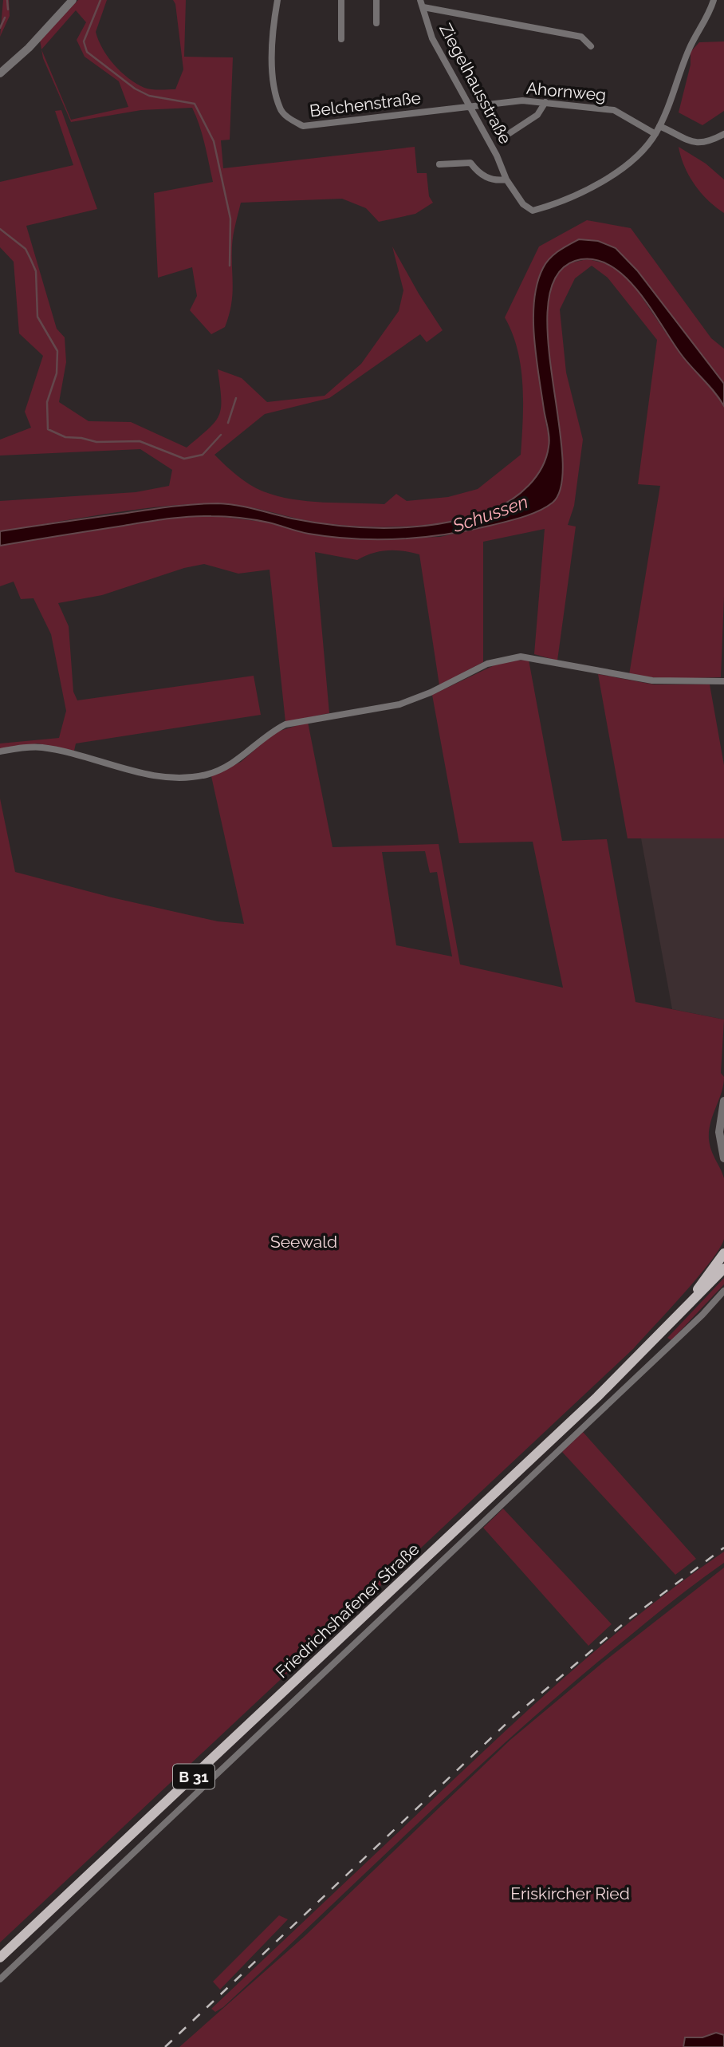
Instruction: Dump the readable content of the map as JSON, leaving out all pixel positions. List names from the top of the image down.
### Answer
{
  "streets": {
    "main road": ["Friedrichshafener Straße", "B 31"],
    "street": ["Ziegelhausstraße", "Ahornweg", "Belchenstraße"]
  },
  "crossings": [
    ["Ziegelhausstraße", "Ahornweg"],
    ["Ziegelhausstraße", "Belchenstraße"],
    ["Ahornweg", "Belchenstraße"],
    ["Friedrichshafener Straße", "B 31"]
  ],
  "water": ["Schussen"],
  "parks": ["Seewald", "Eriskircher Ried"]
}
